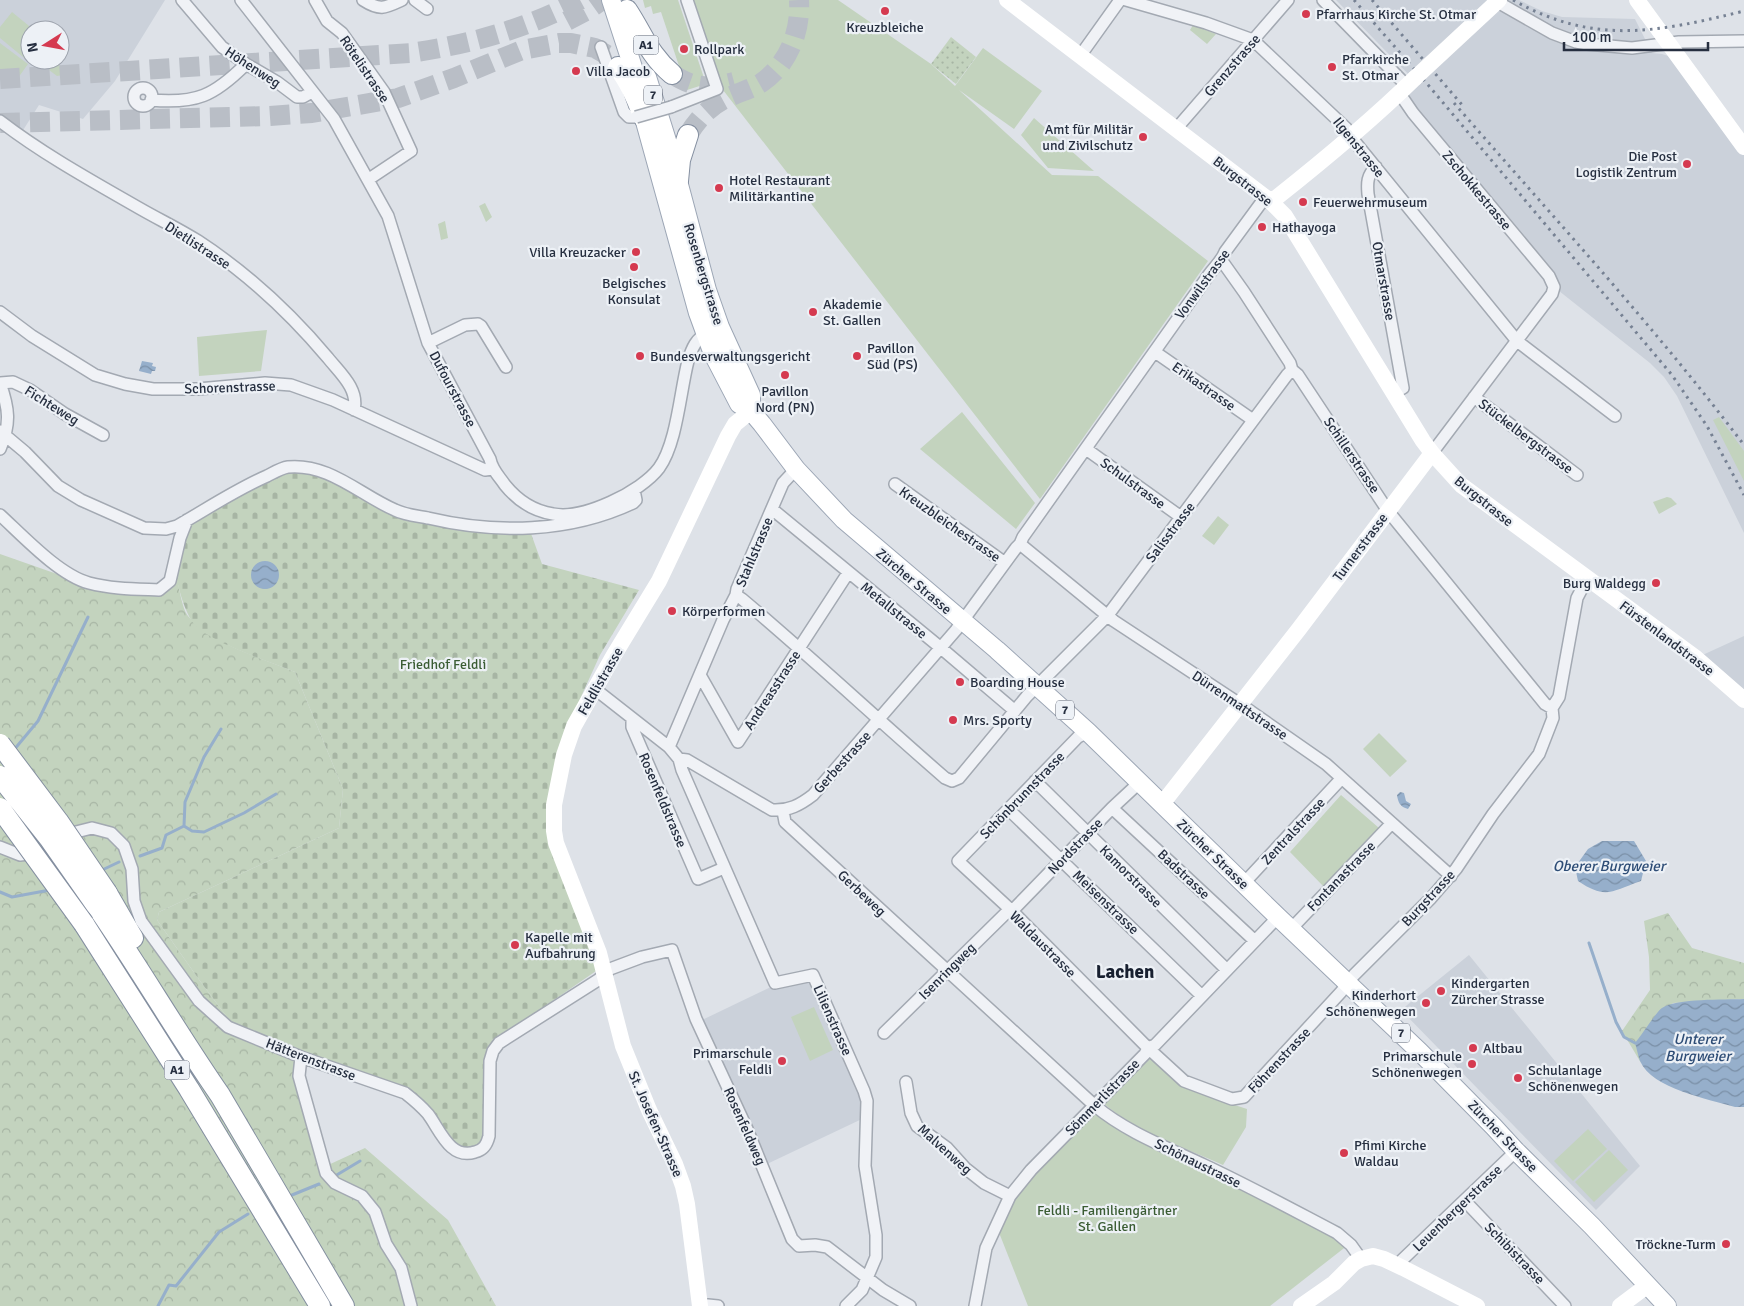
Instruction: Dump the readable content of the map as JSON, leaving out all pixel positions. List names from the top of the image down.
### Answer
{
  "streets": {
    "highway": ["A1"],
    "main road": ["7", "Rosenbergstrasse", "Zürcher Strasse"],
    "street": [
      "Grenzstrasse",
      "Höhenweg",
      "Rötelistrasse",
      "Ilgenstrasse",
      "Burgstrasse",
      "Zschokkestrasse",
      "Dietlistrasse",
      "Otmarstrasse",
      "Vonwilstrasse",
      "Erikastrasse",
      "Schorenstrasse",
      "Dufourstrasse",
      "Fichteweg",
      "Stückelbergstrasse",
      "Schillerstrasse",
      "Schulstrasse",
      "Kreuzbleichestrasse",
      "Salisstrasse",
      "Turnerstrasse",
      "Stahlstrasse",
      "Metallstrasse",
      "Fürstenlandstrasse",
      "Feldlistrasse",
      "Andreasstrasse",
      "Dürrenmattstrasse",
      "Gerbestrasse",
      "Schönbrunnstrasse",
      "Rosenfeldstrasse",
      "Zentralstrasse",
      "Nordstrasse",
      "Badstrasse",
      "Kamorstrasse",
      "Fontanastrasse",
      "Gerbeweg",
      "Meisenstrasse",
      "Waldaustrasse",
      "Isenringweg",
      "Lilienstrasse",
      "Hätterenstrasse",
      "Föhrenstrasse",
      "Sömmerlistrasse",
      "St. Josefen-Strasse",
      "Rosenfeldweg",
      "Malvenweg",
      "Schönaustrasse",
      "Leuenbergerstrasse",
      "Schibistrasse"
    ]
  },
  "crossings": [
    ["A1", "Rosenbergstrasse"],
    ["Grenzstrasse", "Ilgenstrasse"],
    ["Grenzstrasse", "Burgstrasse"],
    ["Höhenweg", "Dufourstrasse"],
    ["Rötelistrasse", "Dufourstrasse"],
    ["Ilgenstrasse", "Otmarstrasse"],
    ["Ilgenstrasse", "Vonwilstrasse"],
    ["Ilgenstrasse", "Turnerstrasse"],
    ["Burgstrasse", "Otmarstrasse"],
    ["Burgstrasse", "Vonwilstrasse"],
    ["Burgstrasse", "Schillerstrasse"],
    ["Burgstrasse", "Turnerstrasse"],
    ["Burgstrasse", "Zürcher Strasse"],
    ["Burgstrasse", "Fürstenlandstrasse"],
    ["Burgstrasse", "Dürrenmattstrasse"],
    ["Burgstrasse", "Föhrenstrasse"],
    ["Zschokkestrasse", "Vonwilstrasse"],
    ["Zschokkestrasse", "Turnerstrasse"],
    ["Dietlistrasse", "Schorenstrasse"],
    ["Rosenbergstrasse", "Dufourstrasse"],
    ["Rosenbergstrasse", "Zürcher Strasse"],
    ["Rosenbergstrasse", "Feldlistrasse"],
    ["Vonwilstrasse", "Erikastrasse"],
    ["Vonwilstrasse", "Schillerstrasse"],
    ["Vonwilstrasse", "Schulstrasse"],
    ["Vonwilstrasse", "Kreuzbleichestrasse"],
    ["Vonwilstrasse", "Zürcher Strasse"],
    ["Vonwilstrasse", "Dürrenmattstrasse"],
    ["Vonwilstrasse", "Gerbestrasse"],
    ["Erikastrasse", "Salisstrasse"],
    ["Schorenstrasse", "Dufourstrasse"],
    ["Stückelbergstrasse", "Turnerstrasse"],
    ["Schillerstrasse", "Salisstrasse"],
    ["Schillerstrasse", "Turnerstrasse"],
    ["Schulstrasse", "Salisstrasse"],
    ["Salisstrasse", "Zürcher Strasse"],
    ["Salisstrasse", "Metallstrasse"],
    ["Salisstrasse", "Dürrenmattstrasse"],
    ["Salisstrasse", "Gerbestrasse"],
    ["Turnerstrasse", "Zürcher Strasse"],
    ["Turnerstrasse", "Dürrenmattstrasse"],
    ["Stahlstrasse", "Zürcher Strasse"],
    ["Stahlstrasse", "Metallstrasse"],
    ["Stahlstrasse", "Andreasstrasse"],
    ["Zürcher Strasse", "Feldlistrasse"],
    ["Zürcher Strasse", "Gerbestrasse"],
    ["Zürcher Strasse", "Schönbrunnstrasse"],
    ["Zürcher Strasse", "Zentralstrasse"],
    ["Zürcher Strasse", "Nordstrasse"],
    ["Zürcher Strasse", "Fontanastrasse"],
    ["Zürcher Strasse", "Föhrenstrasse"],
    ["Zürcher Strasse", "Sömmerlistrasse"],
    ["Zürcher Strasse", "Leuenbergerstrasse"],
    ["Metallstrasse", "Andreasstrasse"],
    ["Metallstrasse", "Gerbestrasse"],
    ["Feldlistrasse", "Hätterenstrasse"],
    ["Feldlistrasse", "St. Josefen-Strasse"],
    ["Feldlistrasse", "Rosenfeldweg"],
    ["Dürrenmattstrasse", "Zentralstrasse"],
    ["Dürrenmattstrasse", "Fontanastrasse"],
    ["Gerbestrasse", "Gerbeweg"],
    ["Schönbrunnstrasse", "Kamorstrasse"],
    ["Schönbrunnstrasse", "Meisenstrasse"],
    ["Schönbrunnstrasse", "Waldaustrasse"],
    ["Rosenfeldstrasse", "Lilienstrasse"],
    ["Nordstrasse", "Badstrasse"],
    ["Nordstrasse", "Kamorstrasse"],
    ["Nordstrasse", "Meisenstrasse"],
    ["Nordstrasse", "Waldaustrasse"],
    ["Nordstrasse", "Isenringweg"],
    ["Badstrasse", "Sömmerlistrasse"],
    ["Kamorstrasse", "Sömmerlistrasse"],
    ["Fontanastrasse", "Sömmerlistrasse"],
    ["Gerbeweg", "Isenringweg"],
    ["Gerbeweg", "Schönaustrasse"],
    ["Meisenstrasse", "Sömmerlistrasse"],
    ["Waldaustrasse", "Isenringweg"],
    ["Waldaustrasse", "Föhrenstrasse"],
    ["Waldaustrasse", "Sömmerlistrasse"],
    ["Isenringweg", "Schönaustrasse"],
    ["Lilienstrasse", "Rosenfeldweg"],
    ["Hätterenstrasse", "St. Josefen-Strasse"],
    ["Hätterenstrasse", "Rosenfeldweg"],
    ["Föhrenstrasse", "Sömmerlistrasse"],
    ["Sömmerlistrasse", "Malvenweg"],
    ["Sömmerlistrasse", "Schönaustrasse"],
    ["St. Josefen-Strasse", "Rosenfeldweg"],
    ["Leuenbergerstrasse", "Schibistrasse"]
  ],
  "districts": ["Lachen"],
  "water": ["Oberer Burgweier", "Unterer Burgweier"],
  "parks": ["Friedhof Feldli", "Feldli - Familiengärtner St. Gallen"],
  "places": [
    "Kreuzbleiche",
    "Pfarrhaus Kirche St. Otmar",
    "Rollpark",
    "Pfarrkirche St. Otmar",
    "Villa Jacob",
    "Amt für Militär und Zivilschutz",
    "Die Post Logistik Zentrum",
    "Hotel Restaurant Militärkantine",
    "Feuerwehrmuseum",
    "Hathayoga",
    "Villa Kreuzacker",
    "Belgisches Konsulat",
    "Akademie St. Gallen",
    "Bundesverwaltungsgericht",
    "Pavillon Süd (PS)",
    "Pavillon Nord (PN)",
    "Burg Waldegg",
    "Körperformen",
    "Boarding House",
    "Mrs. Sporty",
    "Kapelle mit Aufbahrung",
    "Kindergarten Zürcher Strasse",
    "Kinderhort Schönenwegen",
    "Altbau",
    "Primarschule Feldli",
    "Primarschule Schönenwegen",
    "Schulanlage Schönenwegen",
    "Pfimi Kirche Waldau",
    "Tröckne-Turm"
  ],
  "scale_bar": "100 m",
  "north": "left"
}
